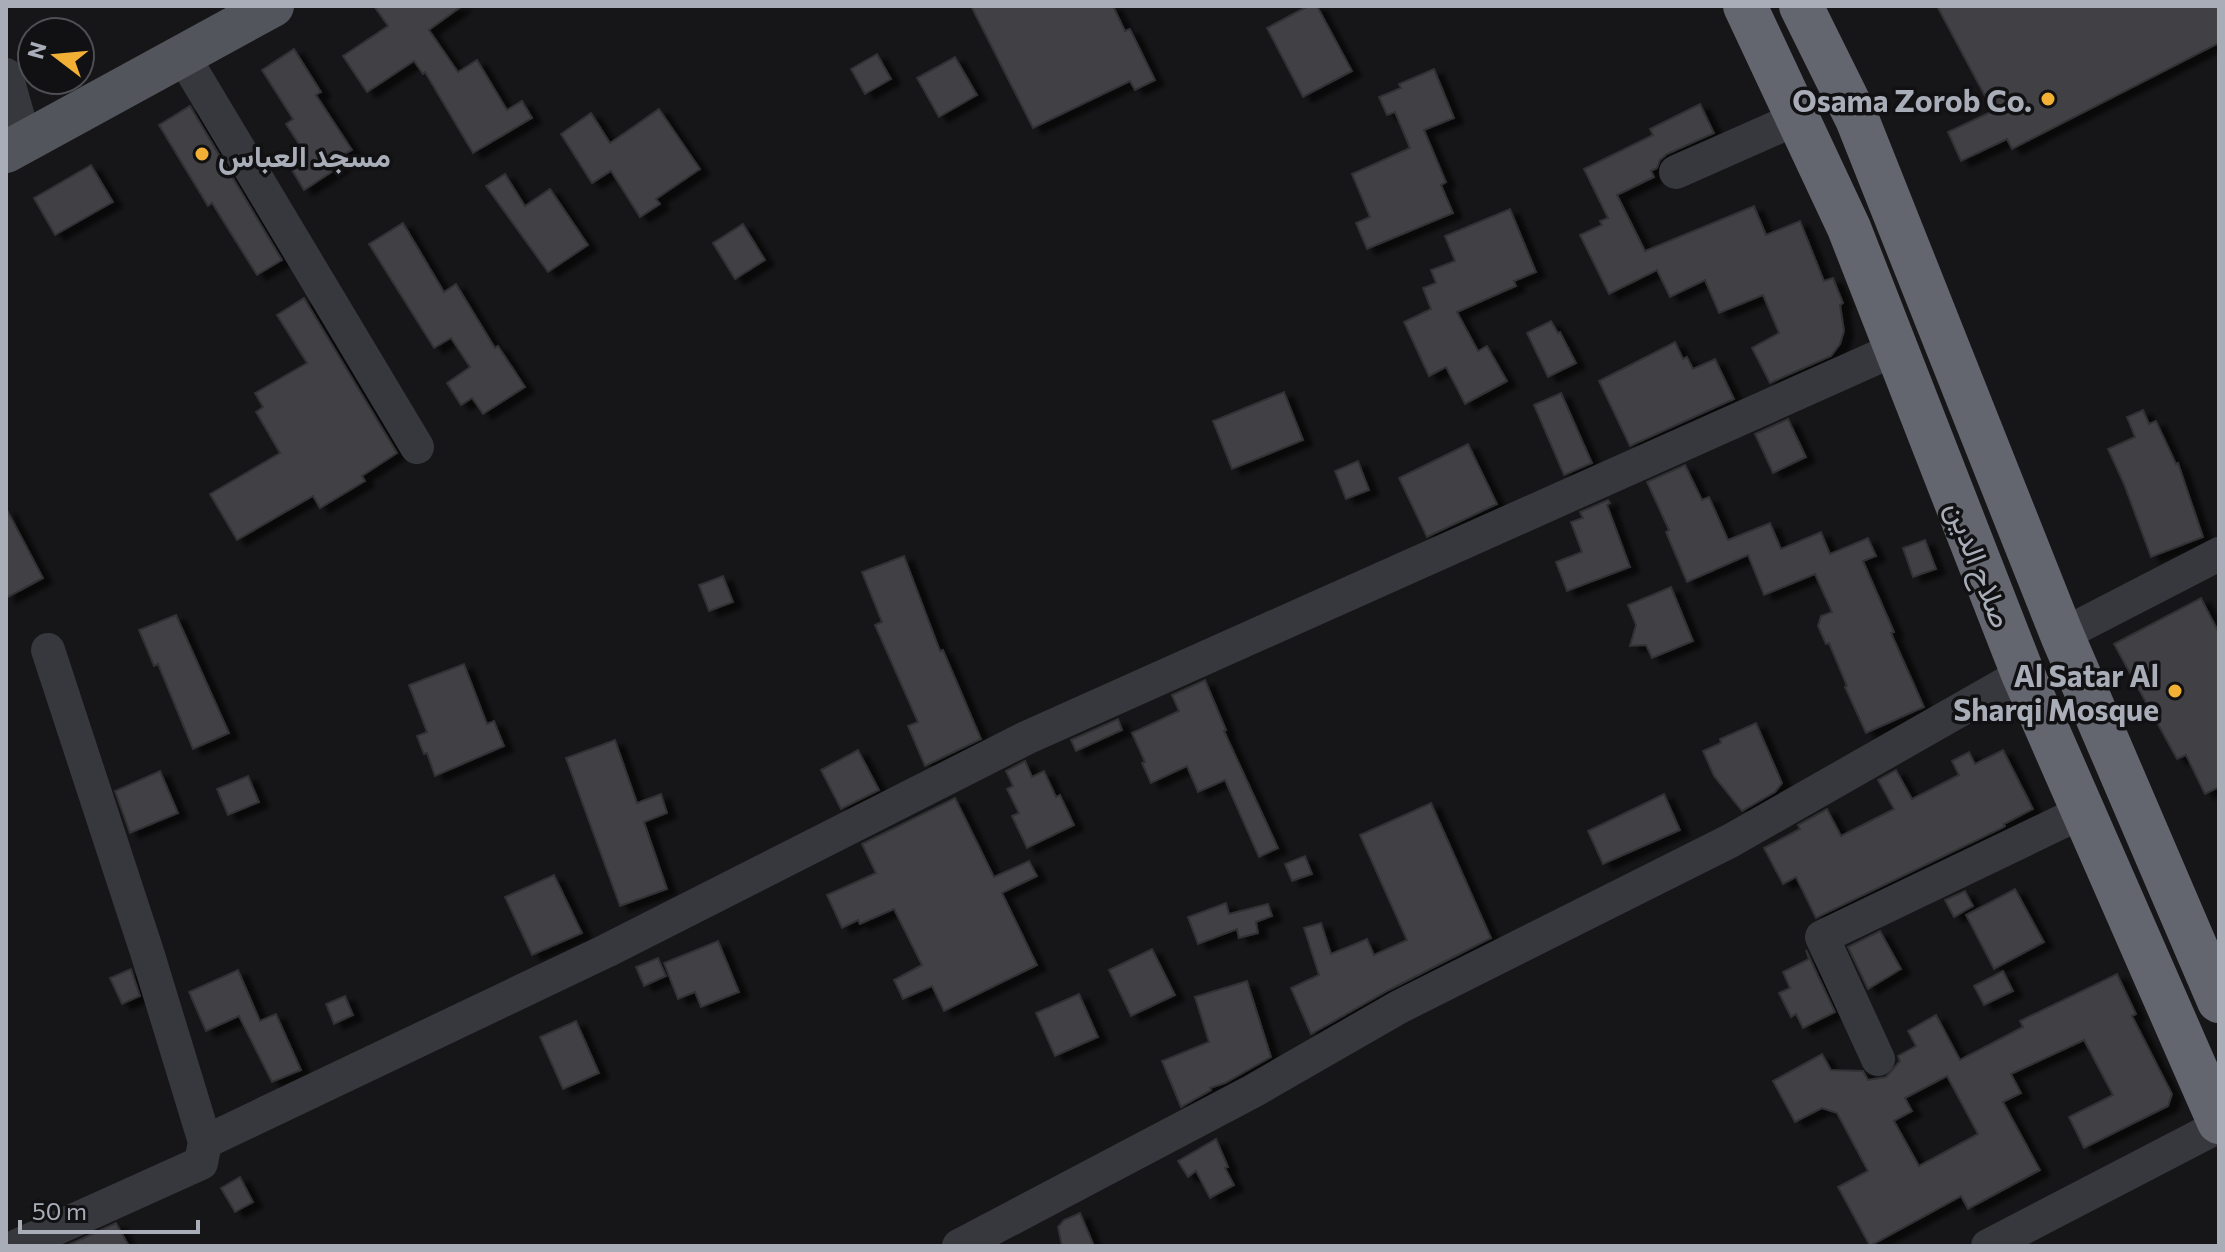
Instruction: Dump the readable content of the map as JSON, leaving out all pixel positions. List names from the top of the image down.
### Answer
{
  "streets": {
    "highway": ["صلاح الدين"]
  },
  "places": ["Osama Zorob Co.", "مسجد العباس", "Al Satar Al Sharqi Mosque"],
  "scale_bar": "50 m",
  "north": "left"
}
